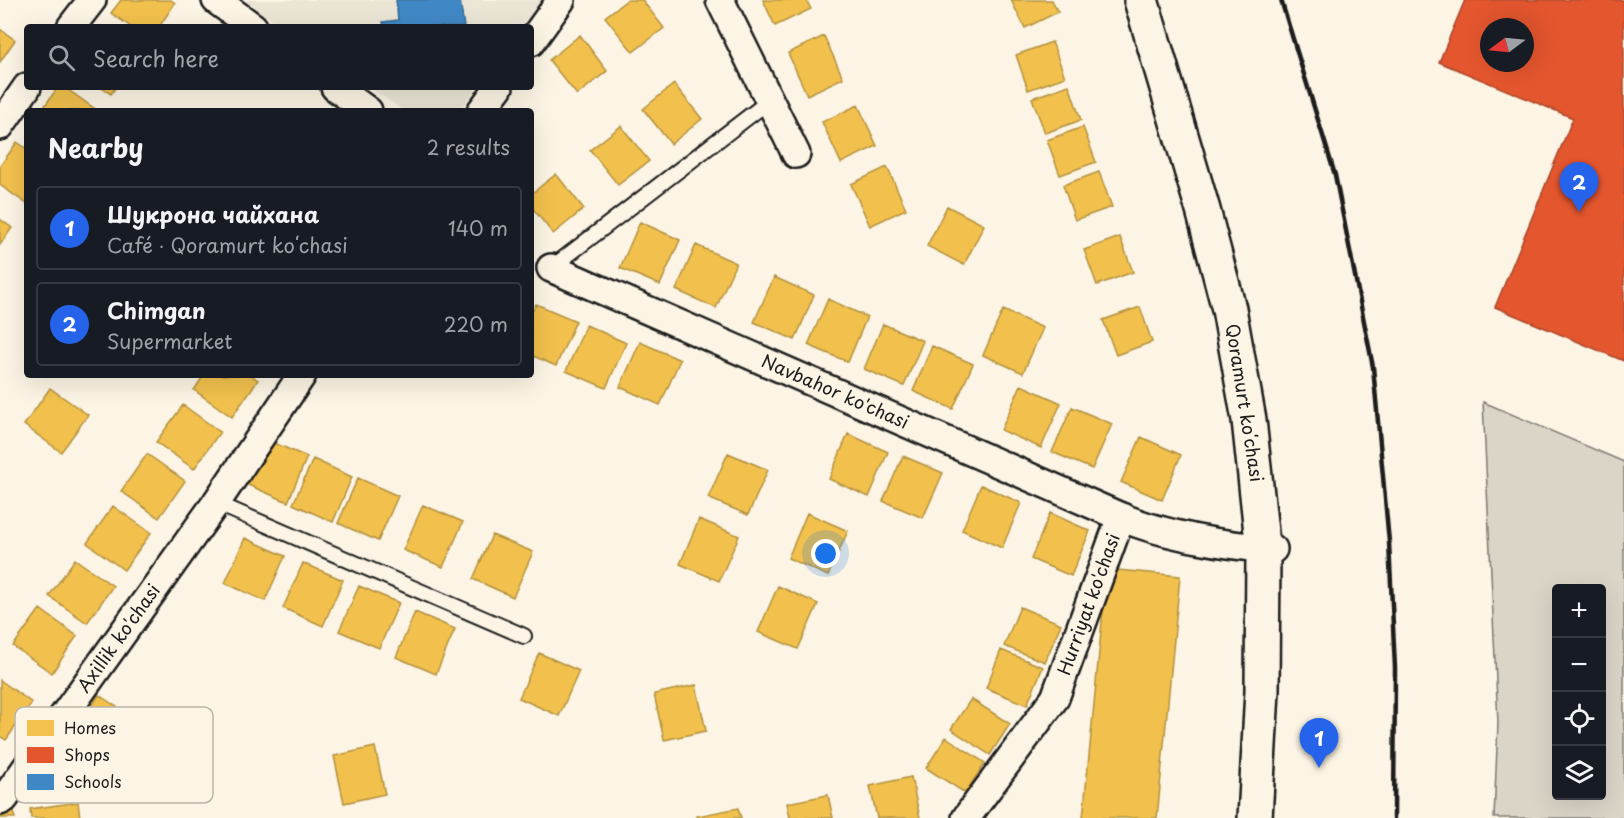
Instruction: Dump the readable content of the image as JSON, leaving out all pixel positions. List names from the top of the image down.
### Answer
{
  "streets": {
    "main road": ["Qoramurt koʻchasi"],
    "street": ["Navbahor ko'chasi", "Hurriyat ko'chasi", "Axillik ko'chasi"]
  },
  "crossings": [
    ["Navbahor ko'chasi", "Hurriyat ko'chasi"],
    ["Qoramurt koʻchasi", "Hurriyat ko'chasi"]
  ],
  "legend": ["Homes", "Shops", "Schools"],
  "north": "left",
  "page": {
    "search": "Search here",
    "heading": ["Nearby", "2 results"],
    "pins": ["2", "1"],
    "list": [
      {
        "mark": "1",
        "name": "Шукрона чайхана",
        "note": "Café · Qoramurt koʻchasi",
        "value": "140 m"
      },
      {
        "mark": "2",
        "name": "Chimgan",
        "note": "Supermarket",
        "value": "220 m"
      }
    ],
    "map_buttons": ["+", "−"]
  }
}
